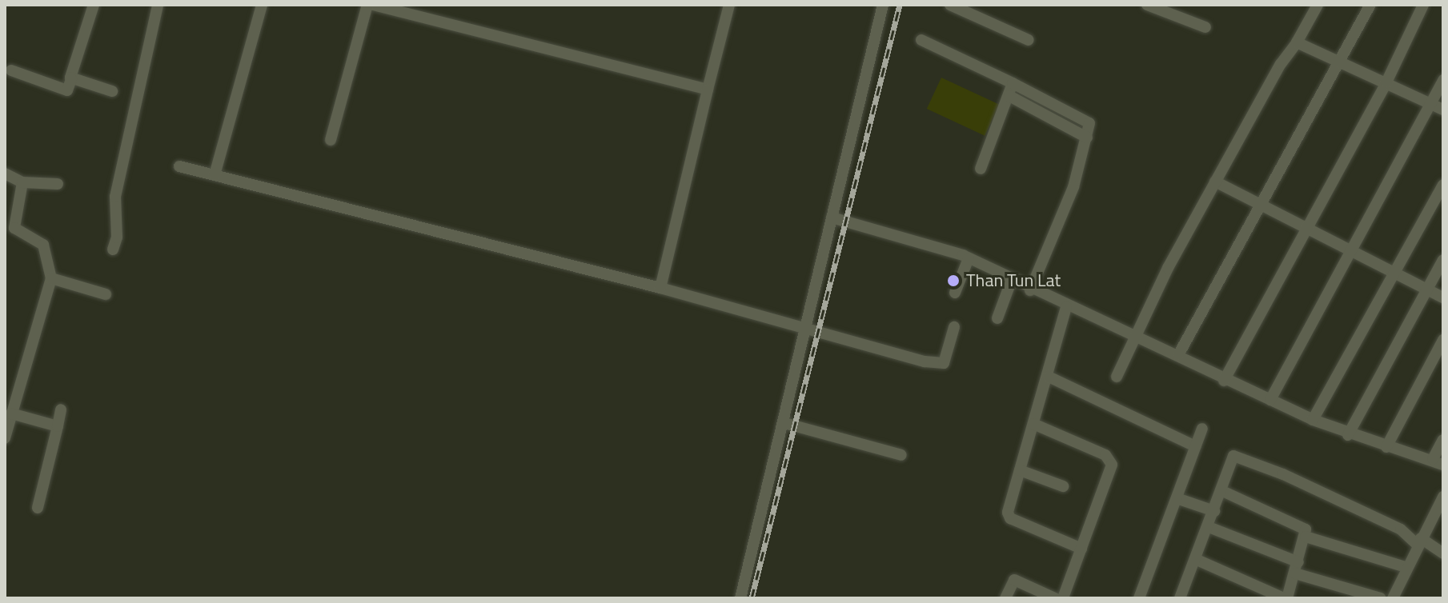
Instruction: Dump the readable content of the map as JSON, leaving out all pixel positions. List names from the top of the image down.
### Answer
{
  "places": ["Than Tun Lat"]
}
